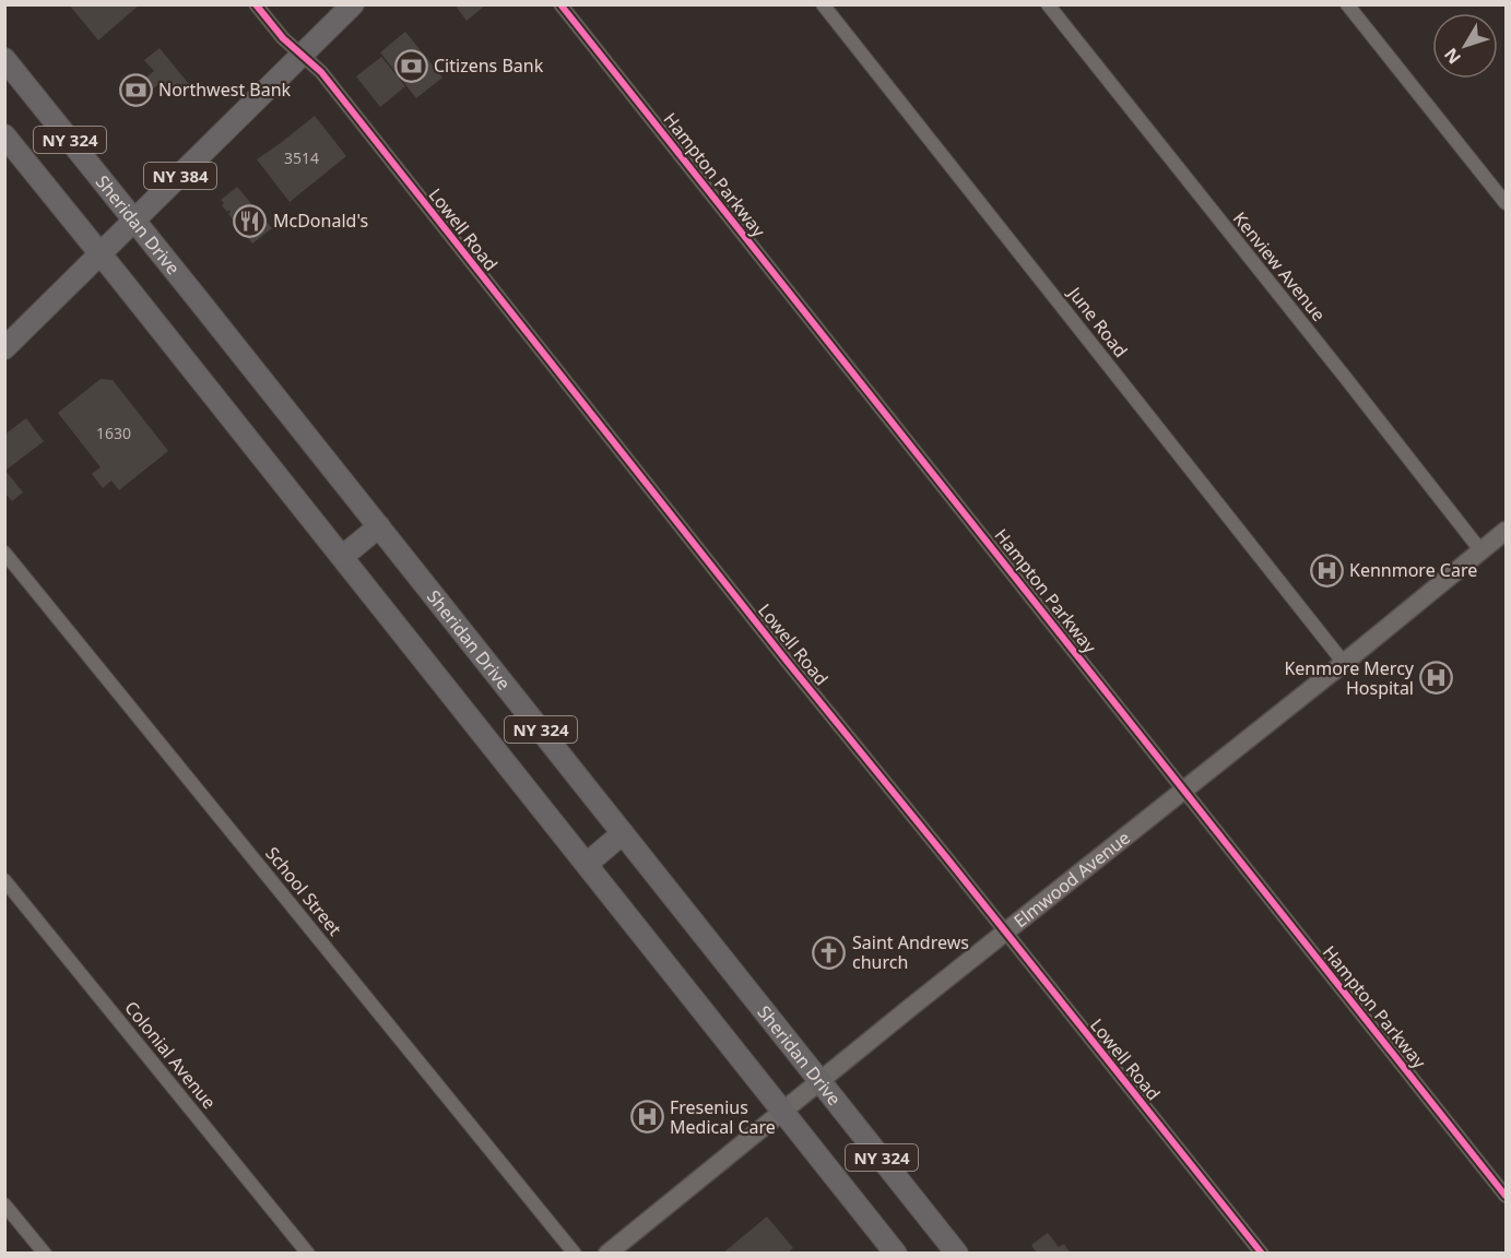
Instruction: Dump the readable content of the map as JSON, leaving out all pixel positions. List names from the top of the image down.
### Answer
{
  "streets": {
    "main road": ["NY 324", "NY 384", "Sheridan Drive"],
    "street": [
      "Hampton Parkway",
      "Lowell Road",
      "Kenview Avenue",
      "June Road",
      "Elmwood Avenue",
      "School Street",
      "Colonial Avenue"
    ]
  },
  "crossings": [
    ["NY 324", "NY 384"],
    ["NY 324", "Elmwood Avenue"],
    ["Hampton Parkway", "Elmwood Avenue"],
    ["NY 384", "Sheridan Drive"],
    ["NY 384", "Lowell Road"],
    ["Sheridan Drive", "Elmwood Avenue"],
    ["Lowell Road", "Elmwood Avenue"],
    ["Kenview Avenue", "Elmwood Avenue"],
    ["June Road", "Elmwood Avenue"]
  ],
  "places": {
    "bank": ["Citizens Bank", "Northwest Bank"],
    "restaurant": ["McDonald's"],
    "hospital": ["Kennmore Care", "Kenmore Mercy Hospital", "Fresenius Medical Care"],
    "church": ["Saint Andrews church"]
  },
  "house_numbers": ["3514", "1630"],
  "north": "bottom left"
}
